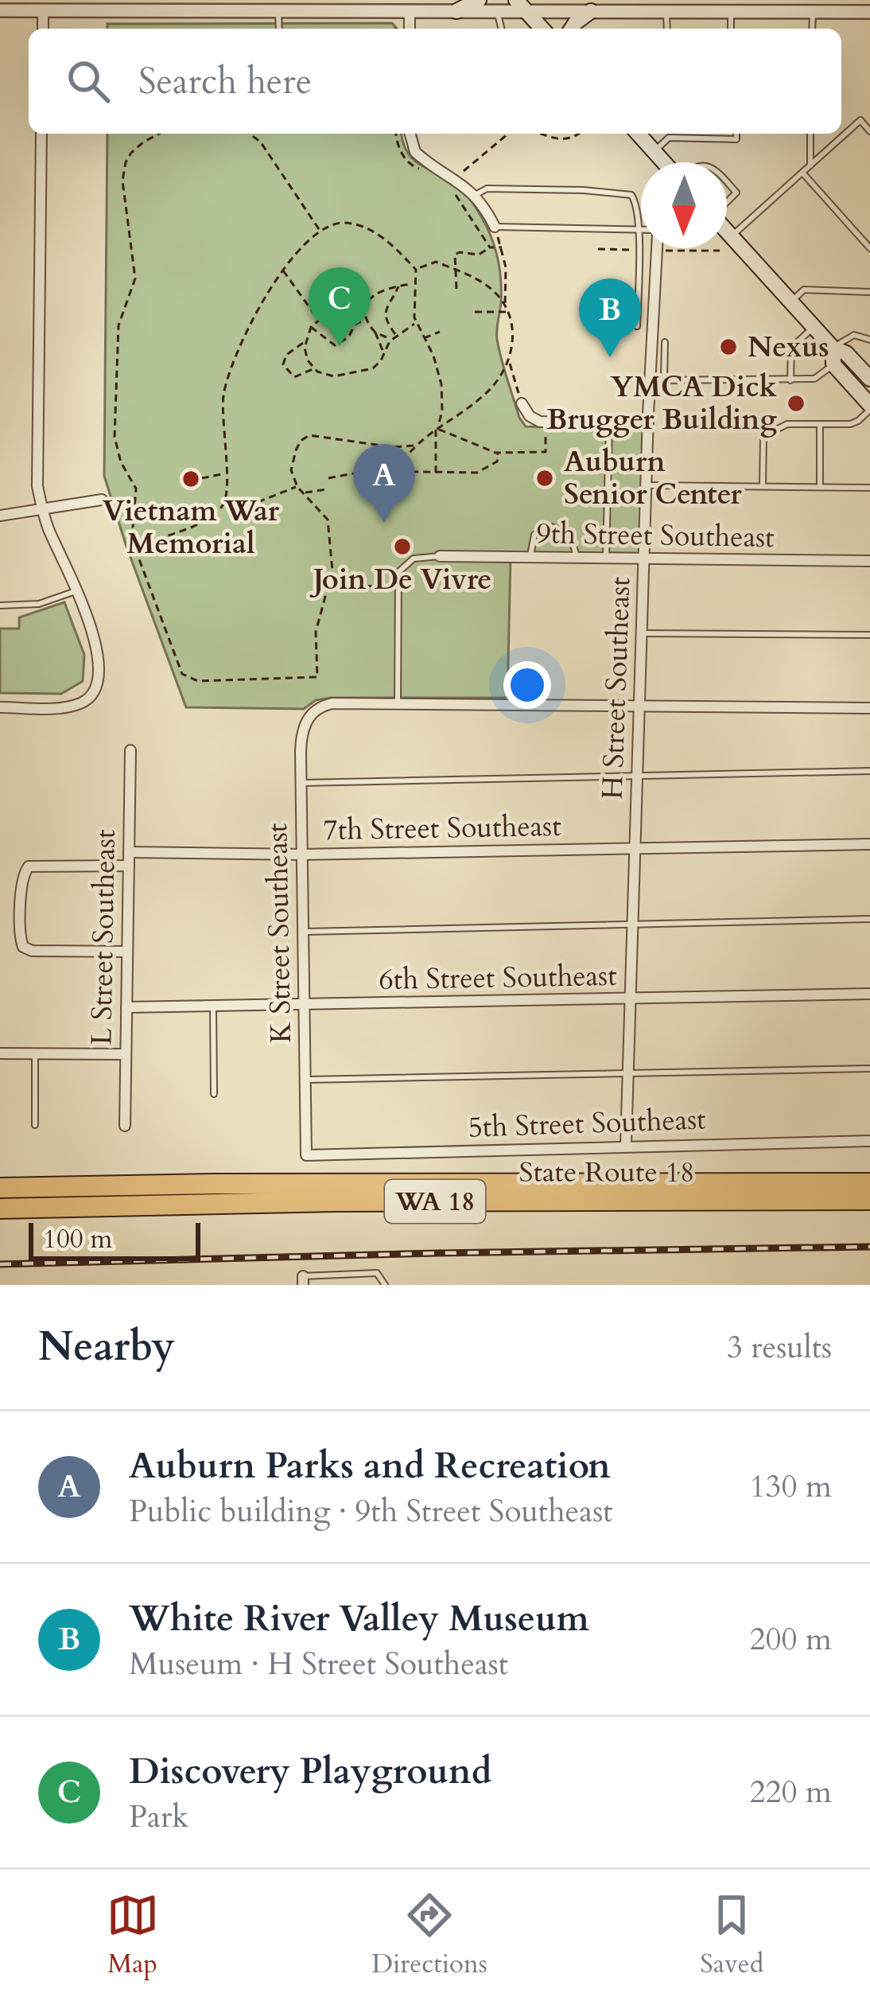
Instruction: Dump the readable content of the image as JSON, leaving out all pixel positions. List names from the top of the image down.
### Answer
{
  "streets": {
    "highway": ["State Route 18", "WA 18"],
    "street": [
      "9th Street Southeast",
      "H Street Southeast",
      "7th Street Southeast",
      "K Street Southeast",
      "L Street Southeast",
      "6th Street Southeast",
      "5th Street Southeast"
    ]
  },
  "crossings": [
    ["9th Street Southeast", "H Street Southeast"],
    ["H Street Southeast", "7th Street Southeast"],
    ["H Street Southeast", "6th Street Southeast"],
    ["H Street Southeast", "5th Street Southeast"],
    ["7th Street Southeast", "K Street Southeast"],
    ["7th Street Southeast", "L Street Southeast"],
    ["K Street Southeast", "6th Street Southeast"],
    ["K Street Southeast", "5th Street Southeast"],
    ["L Street Southeast", "6th Street Southeast"]
  ],
  "places": [
    "Nexus",
    "YMCA Dick Brugger Building",
    "Auburn Senior Center",
    "Vietnam War Memorial",
    "Join De Vivre"
  ],
  "scale_bar": "100 m",
  "north": "bottom",
  "page": {
    "search": "Search here",
    "pins": ["C", "B", "A"],
    "scale": "100 m",
    "heading": ["Nearby", "3 results"],
    "list": [
      {
        "mark": "A",
        "name": "Auburn Parks and Recreation",
        "note": "Public building · 9th Street Southeast",
        "value": "130 m"
      },
      {
        "mark": "B",
        "name": "White River Valley Museum",
        "note": "Museum · H Street Southeast",
        "value": "200 m"
      },
      {
        "mark": "C",
        "name": "Discovery Playground",
        "note": "Park",
        "value": "220 m"
      }
    ],
    "nav": ["Map", "Directions", "Saved"]
  }
}
